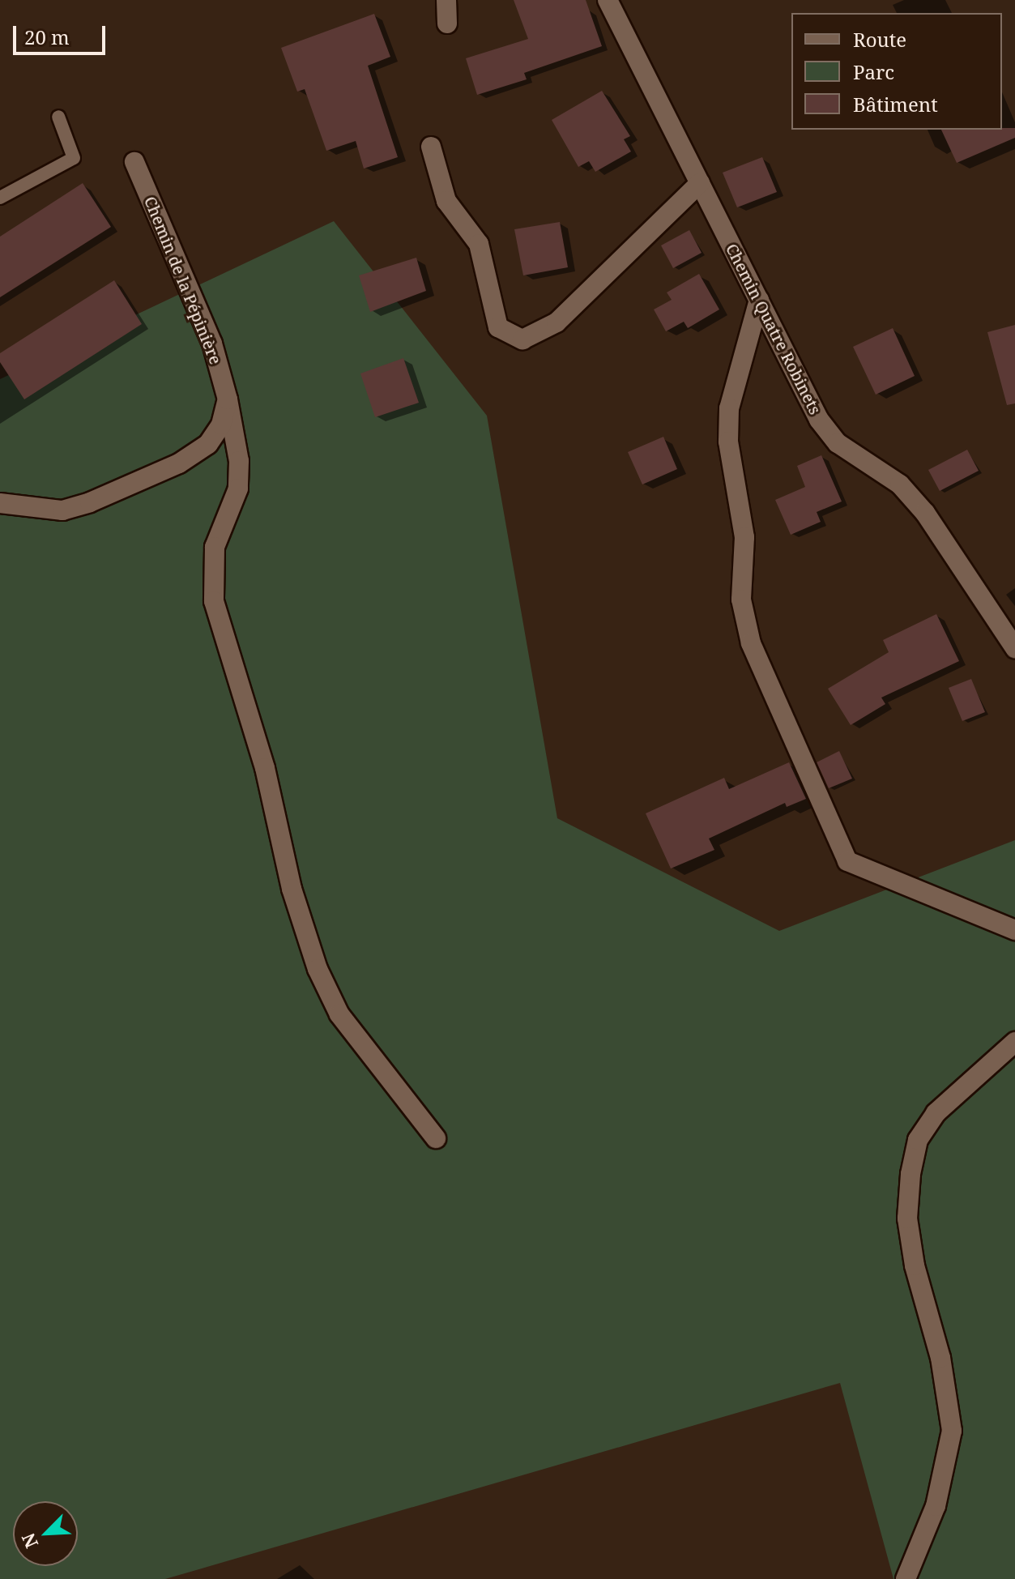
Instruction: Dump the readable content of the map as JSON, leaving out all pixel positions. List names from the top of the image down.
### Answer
{
  "streets": {
    "street": ["Chemin de la Pépinière", "Chemin Quatre Robinets"]
  },
  "legend": ["Route", "Parc", "Bâtiment"],
  "scale_bar": "20 m",
  "north": "bottom left"
}
